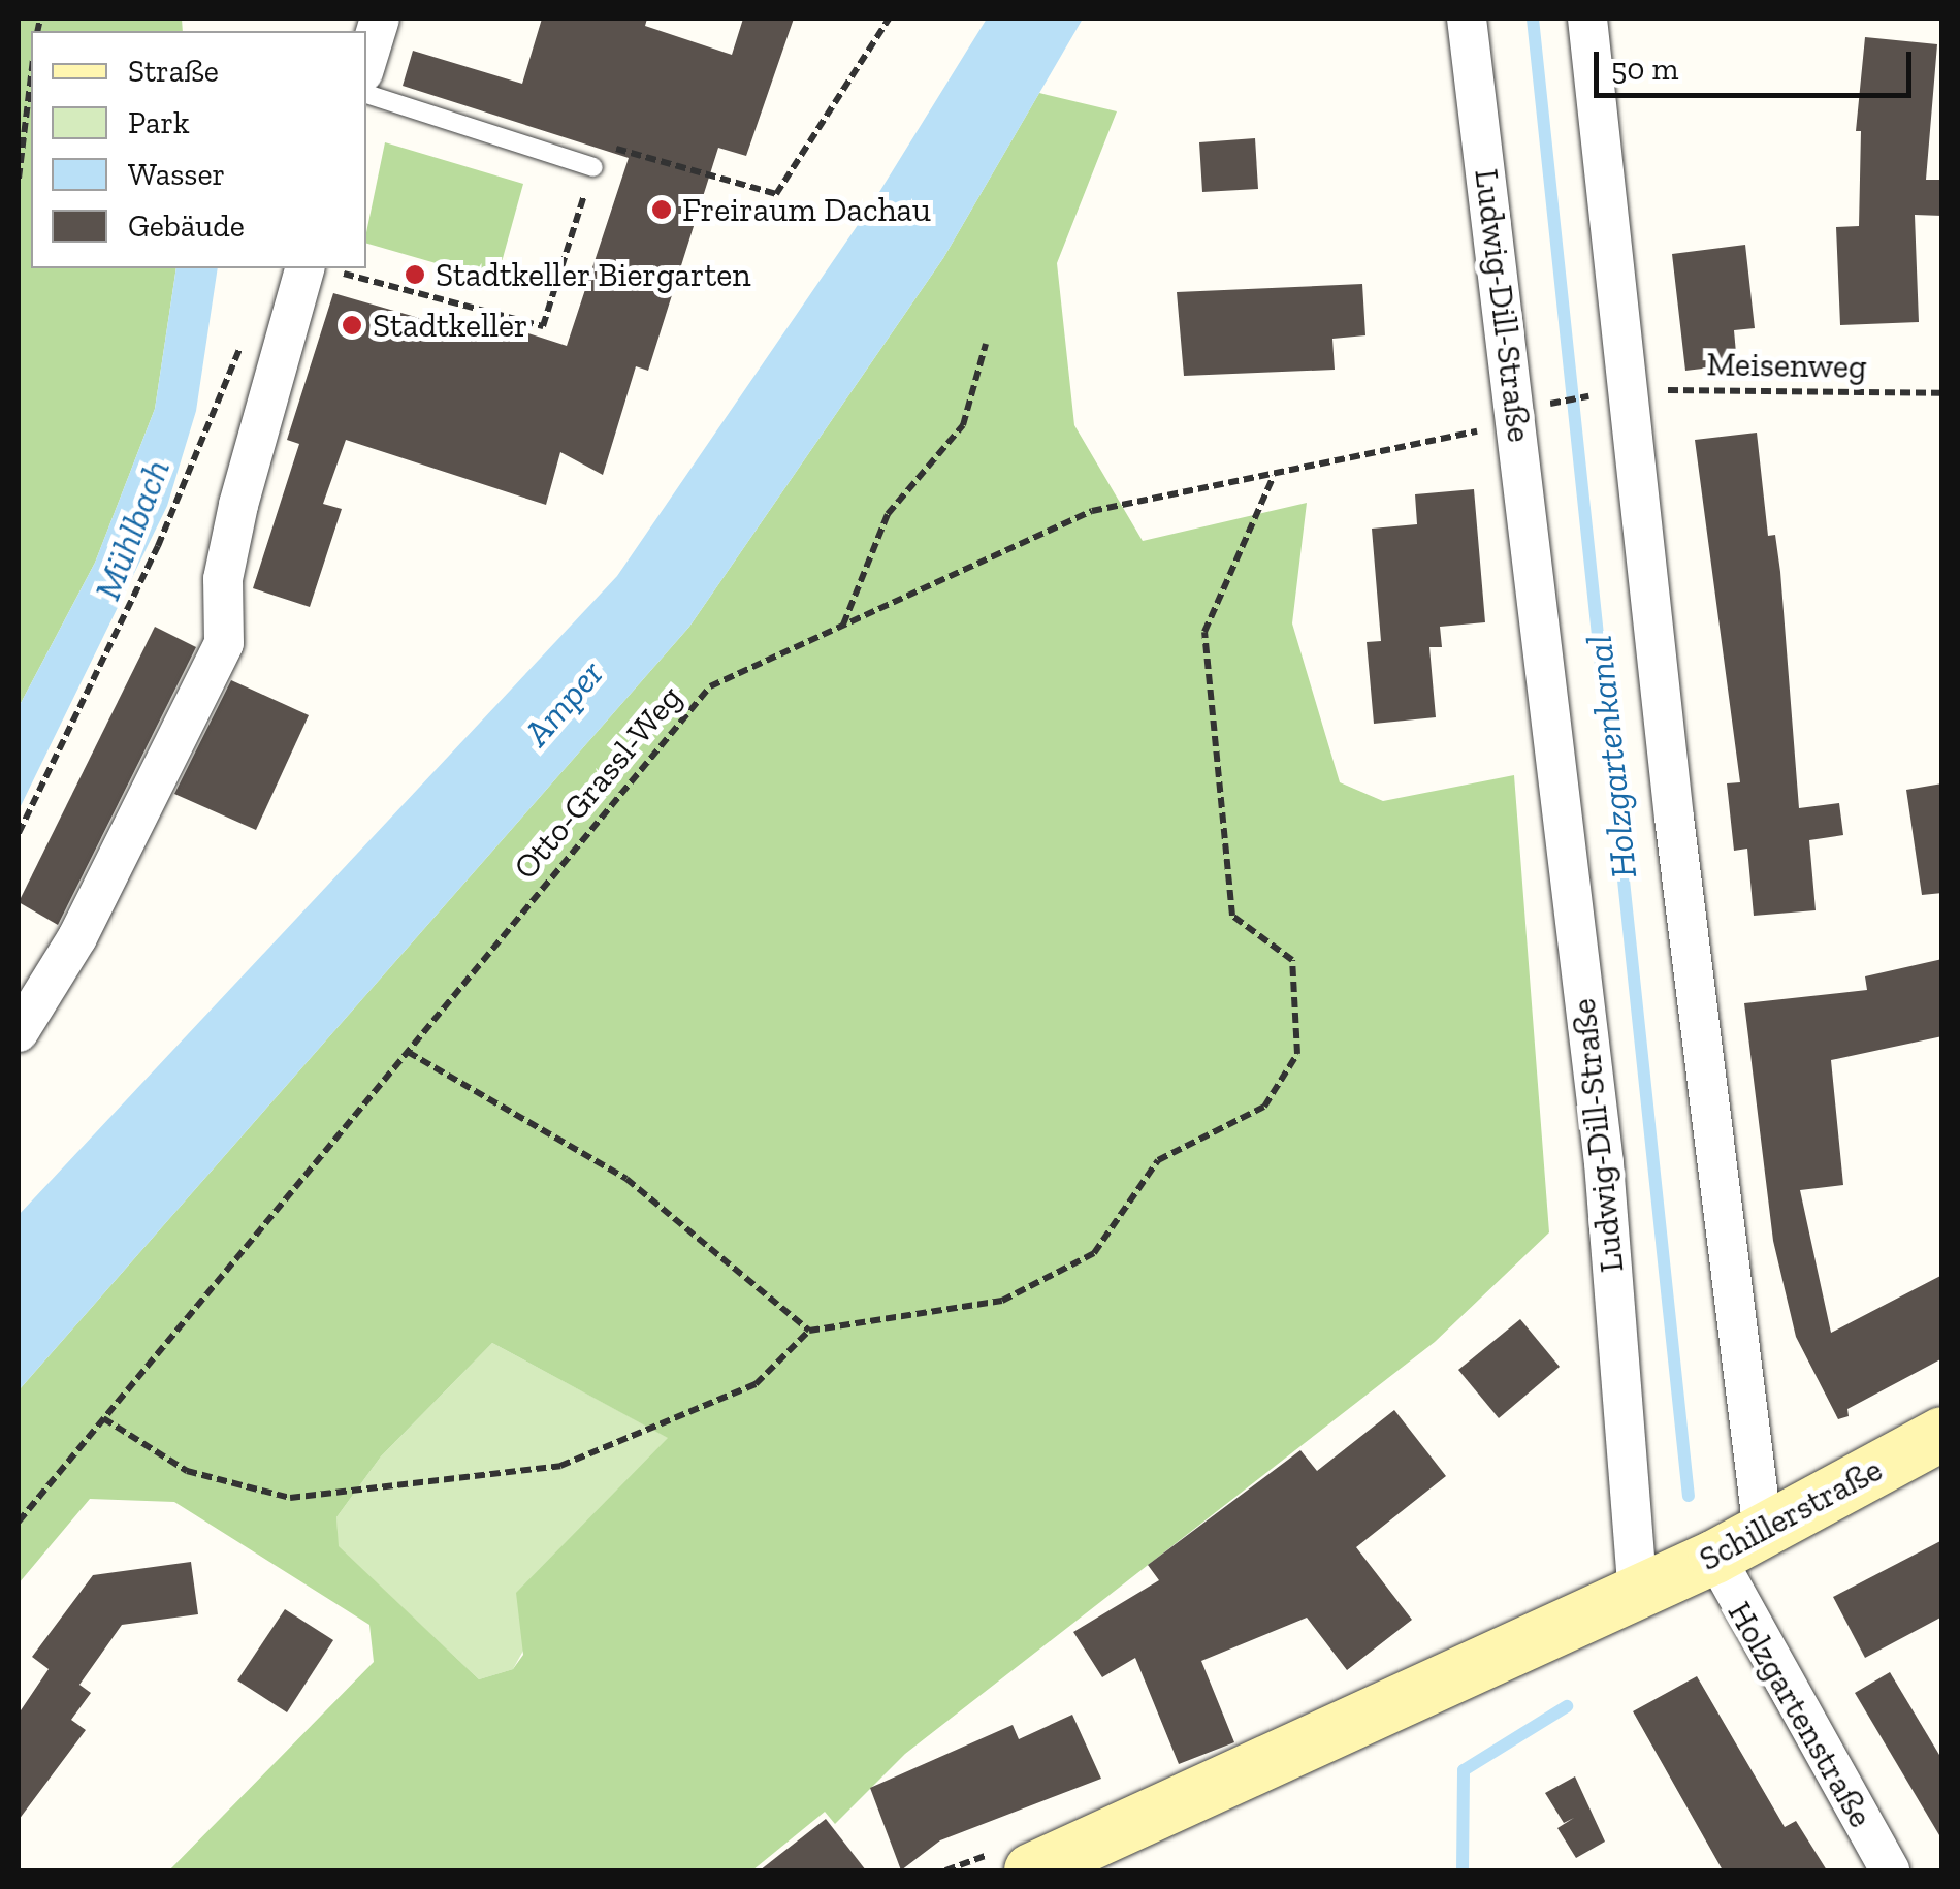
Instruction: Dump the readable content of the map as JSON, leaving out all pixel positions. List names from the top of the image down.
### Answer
{
  "streets": {
    "street": ["Ludwig-Dill-Straße", "Schillerstraße", "Holzgartenstraße"],
    "path": ["Meisenweg", "Otto-Grassl-Weg"]
  },
  "crossings": [
    ["Ludwig-Dill-Straße", "Meisenweg"],
    ["Ludwig-Dill-Straße", "Otto-Grassl-Weg"],
    ["Ludwig-Dill-Straße", "Schillerstraße"],
    ["Meisenweg", "Otto-Grassl-Weg"],
    ["Schillerstraße", "Holzgartenstraße"]
  ],
  "water": ["Mühlbach", "Amper", "Holzgartenkanal"],
  "places": ["Freiraum Dachau", "Stadtkeller Biergarten", "Stadtkeller"],
  "legend": [
    "Straße",
    "Park",
    "Wasser",
    "Gebäude"
  ],
  "scale_bar": "50 m"
}
